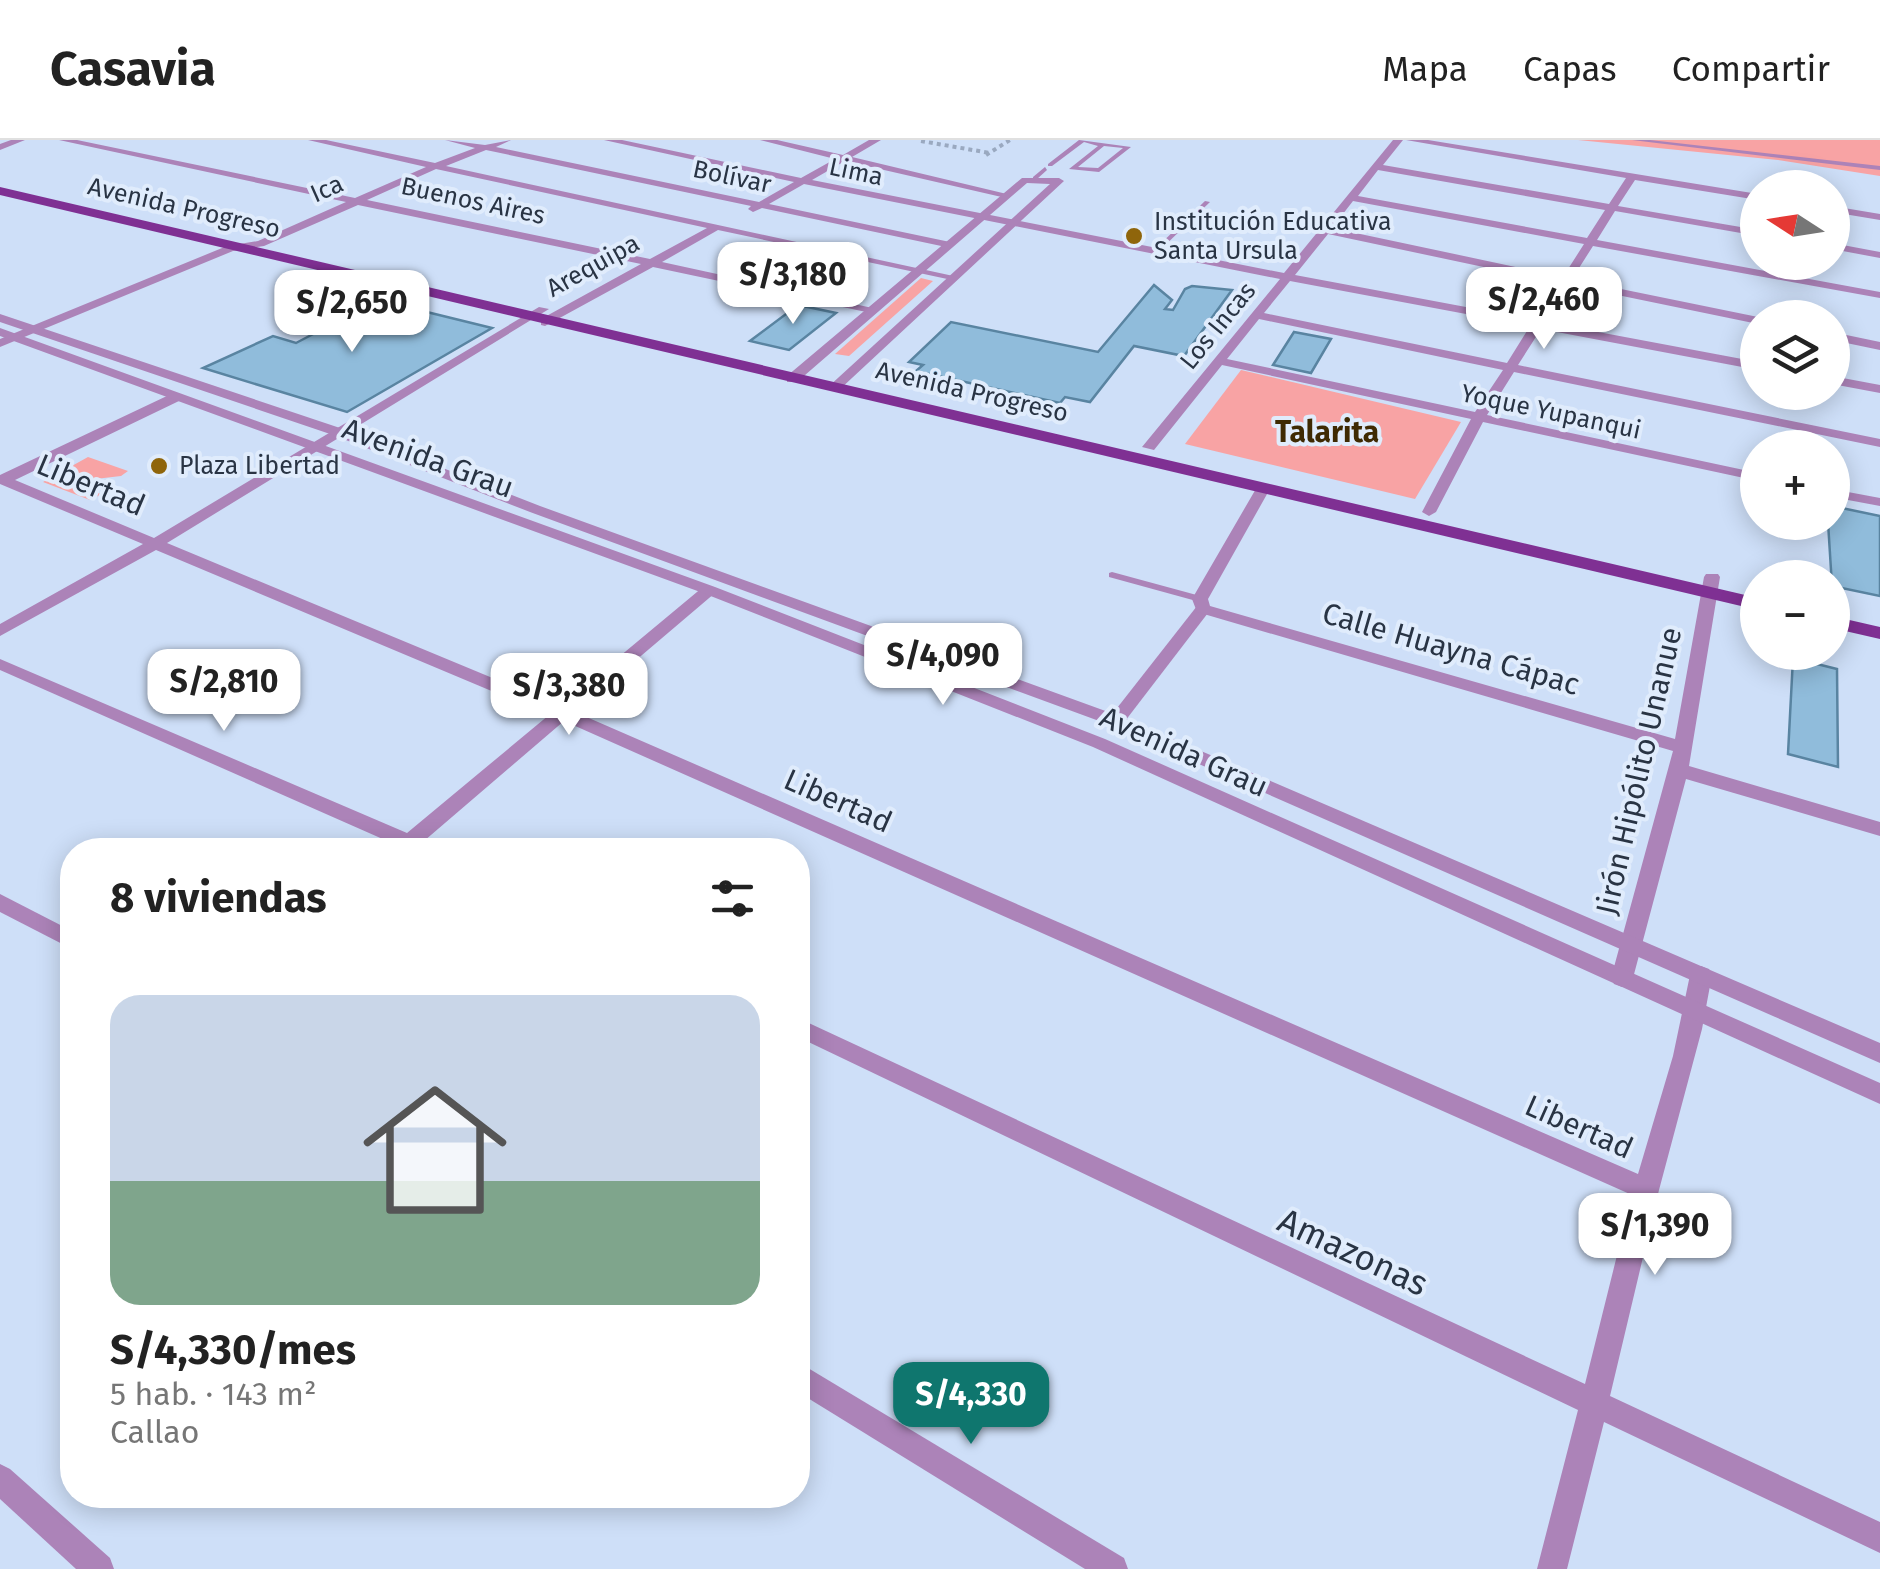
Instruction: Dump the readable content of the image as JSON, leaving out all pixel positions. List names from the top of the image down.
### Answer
{
  "streets": {
    "main road": ["Avenida Progreso"],
    "street": [
      "Lima",
      "Bolívar",
      "Ica",
      "Buenos Aires",
      "Arequipa",
      "Los Incas",
      "Yoque Yupanqui",
      "Avenida Grau",
      "Libertad",
      "Calle Huayna Cápac",
      "Jirón Hipólito Unanue",
      "Amazonas"
    ]
  },
  "crossings": [
    ["Lima", "Arequipa"],
    ["Lima", "Los Incas"],
    ["Bolívar", "Ica"],
    ["Bolívar", "Arequipa"],
    ["Ica", "Buenos Aires"],
    ["Ica", "Avenida Progreso"],
    ["Ica", "Avenida Grau"],
    ["Buenos Aires", "Arequipa"],
    ["Avenida Progreso", "Arequipa"],
    ["Avenida Progreso", "Los Incas"],
    ["Avenida Progreso", "Jirón Hipólito Unanue"],
    ["Arequipa", "Avenida Grau"],
    ["Arequipa", "Libertad"],
    ["Los Incas", "Yoque Yupanqui"],
    ["Avenida Grau", "Jirón Hipólito Unanue"],
    ["Calle Huayna Cápac", "Jirón Hipólito Unanue"]
  ],
  "districts": ["Talarita"],
  "places": ["Institución Educativa Santa Ursula", "Plaza Libertad"],
  "north": "left",
  "page": {
    "header": "Casavia",
    "nav": ["Mapa", "Capas", "Compartir"],
    "map_buttons": ["+", "−"],
    "price": [
      "S/3,180",
      "S/2,460",
      "S/2,650",
      "S/4,090",
      "S/2,810",
      "S/3,380",
      "S/1,390",
      "S/4,330"
    ],
    "heading": "8 viviendas",
    "list": [
      {
        "name": "S/4,330/mes",
        "note": "5 hab. · 143 m² · Callao"
      }
    ]
  }
}
